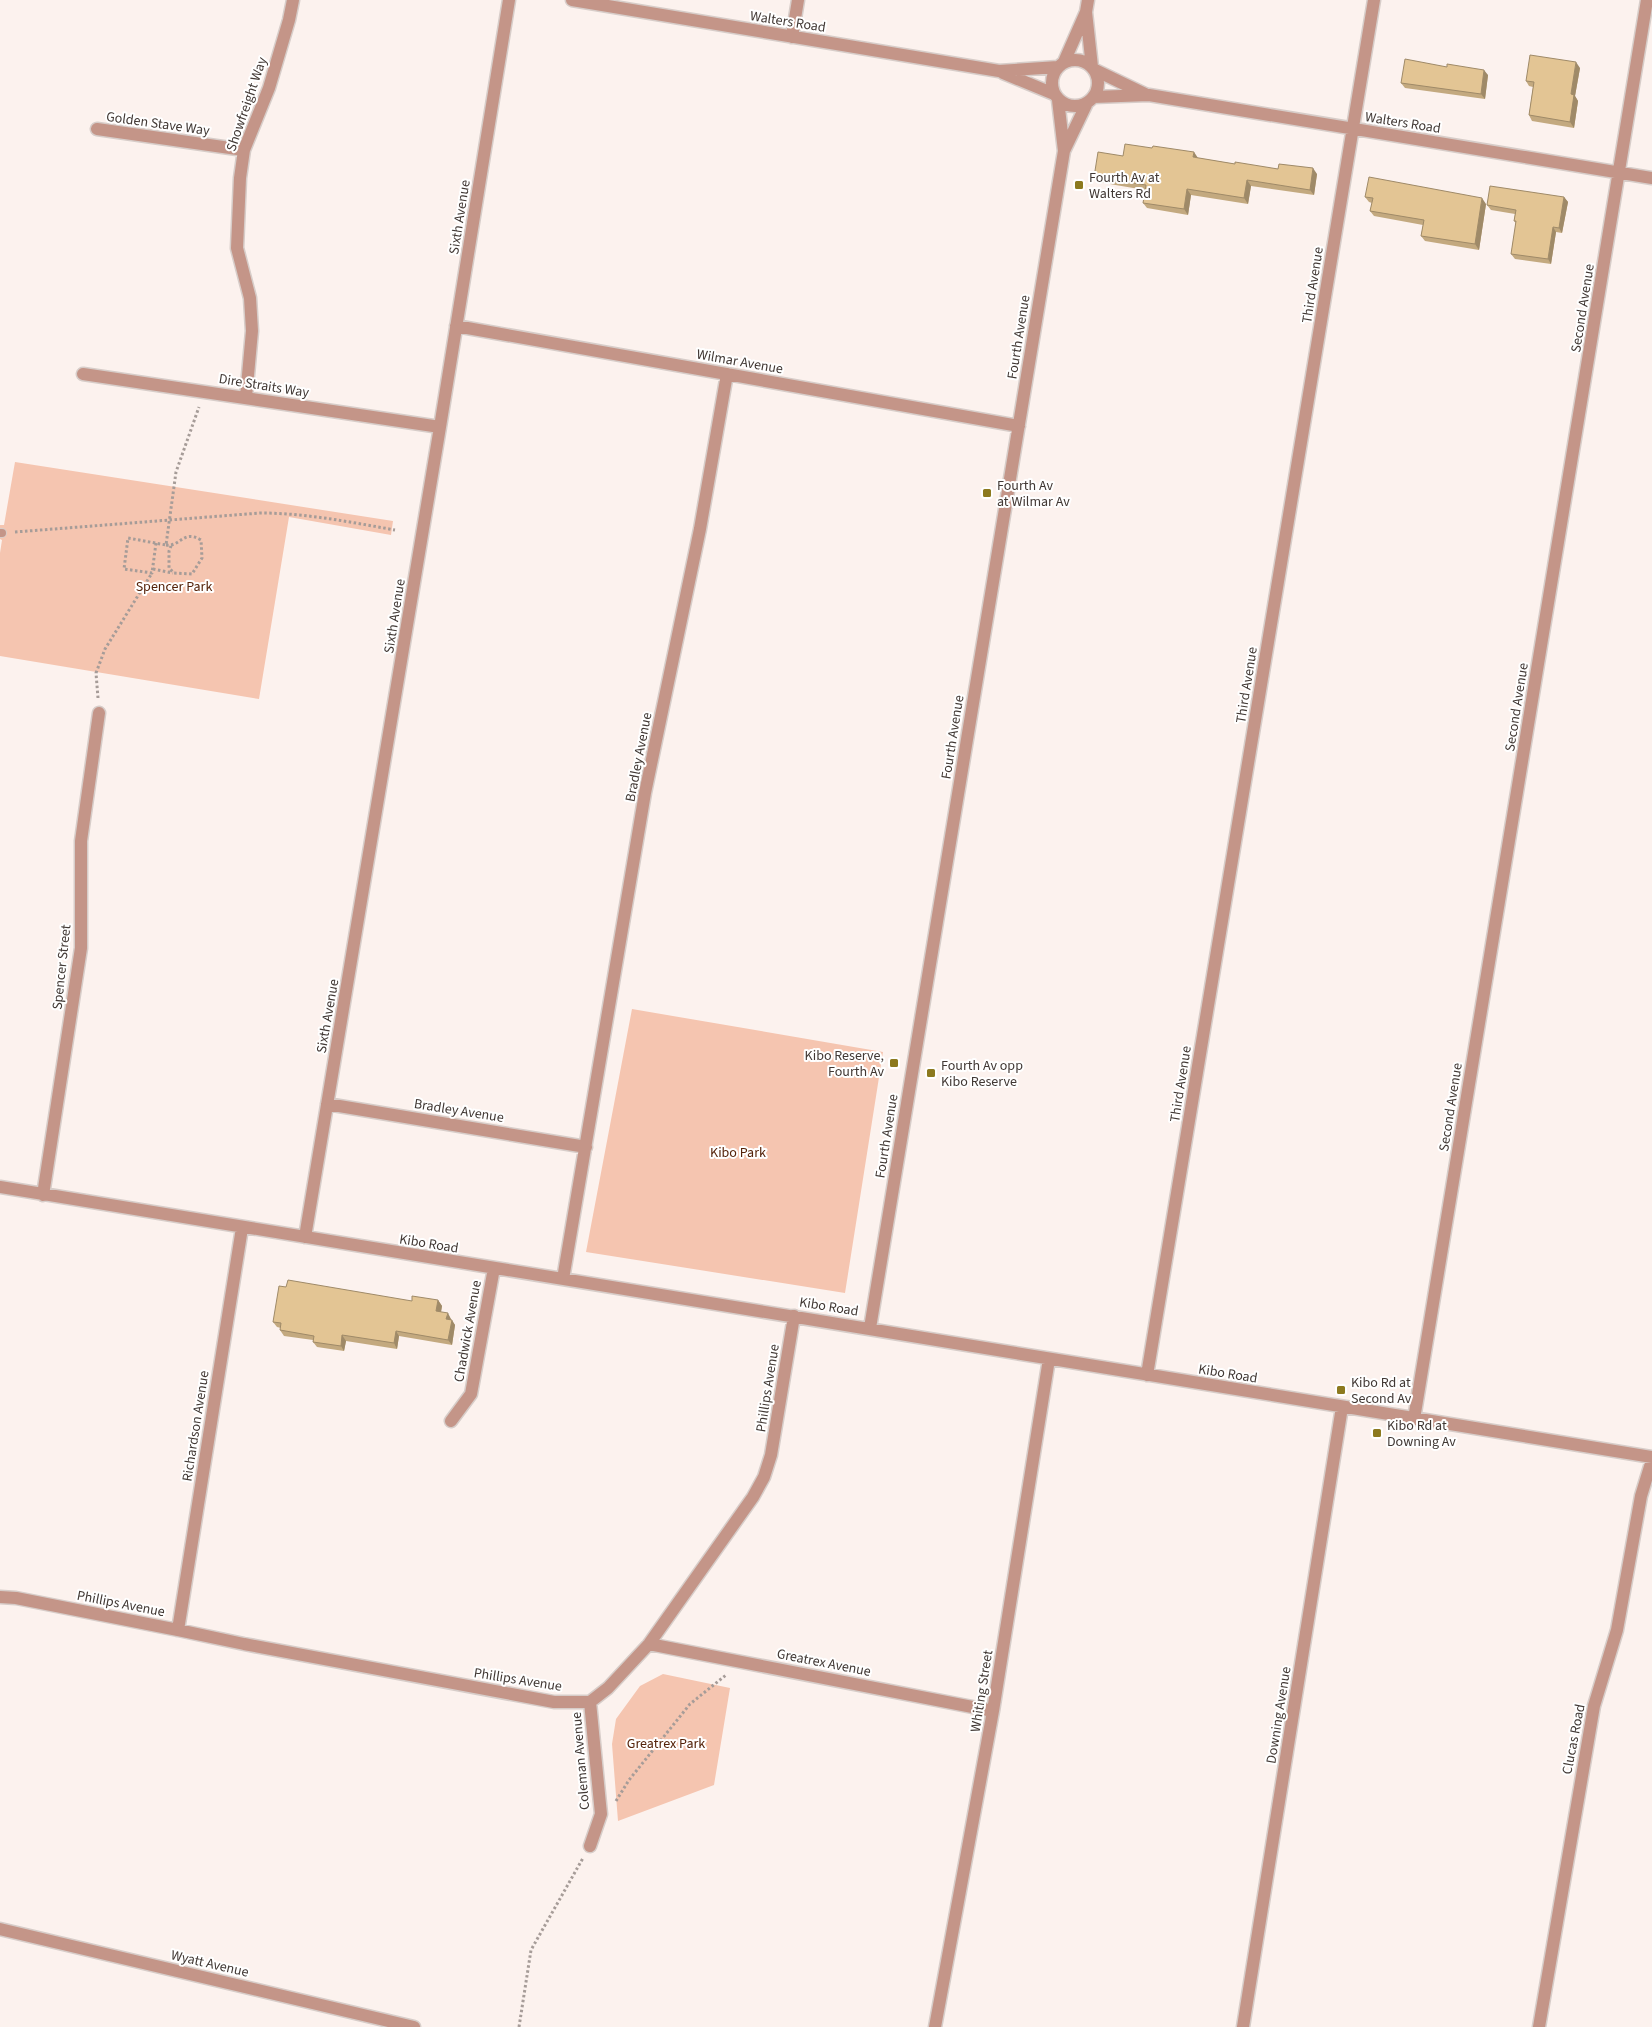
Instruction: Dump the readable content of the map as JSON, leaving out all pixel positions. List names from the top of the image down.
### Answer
{
  "streets": {
    "street": [
      "Walters Road",
      "Showfreight Way",
      "Golden Stave Way",
      "Sixth Avenue",
      "Third Avenue",
      "Second Avenue",
      "Fourth Avenue",
      "Wilmar Avenue",
      "Dire Straits Way",
      "Bradley Avenue",
      "Spencer Street",
      "Kibo Road",
      "Chadwick Avenue",
      "Phillips Avenue",
      "Richardson Avenue",
      "Greatrex Avenue",
      "Whiting Street",
      "Downing Avenue",
      "Clucas Road",
      "Coleman Avenue",
      "Wyatt Avenue"
    ]
  },
  "crossings": [
    ["Walters Road", "Third Avenue"],
    ["Walters Road", "Second Avenue"],
    ["Walters Road", "Fourth Avenue"],
    ["Showfreight Way", "Golden Stave Way"],
    ["Showfreight Way", "Dire Straits Way"],
    ["Sixth Avenue", "Wilmar Avenue"],
    ["Sixth Avenue", "Dire Straits Way"],
    ["Sixth Avenue", "Bradley Avenue"],
    ["Sixth Avenue", "Kibo Road"],
    ["Third Avenue", "Kibo Road"],
    ["Second Avenue", "Kibo Road"],
    ["Fourth Avenue", "Wilmar Avenue"],
    ["Fourth Avenue", "Kibo Road"],
    ["Wilmar Avenue", "Bradley Avenue"],
    ["Bradley Avenue", "Kibo Road"],
    ["Spencer Street", "Kibo Road"],
    ["Kibo Road", "Chadwick Avenue"],
    ["Kibo Road", "Phillips Avenue"],
    ["Kibo Road", "Richardson Avenue"],
    ["Kibo Road", "Whiting Street"],
    ["Kibo Road", "Downing Avenue"],
    ["Kibo Road", "Clucas Road"],
    ["Phillips Avenue", "Richardson Avenue"],
    ["Phillips Avenue", "Greatrex Avenue"],
    ["Phillips Avenue", "Coleman Avenue"],
    ["Greatrex Avenue", "Whiting Street"]
  ],
  "parks": ["Spencer Park", "Kibo Park", "Greatrex Park"],
  "places": {
    "transit": [
      "Fourth Av at Walters Rd",
      "Fourth Av at Wilmar Av",
      "Kibo Reserve, Fourth Av",
      "Fourth Av opp Kibo Reserve",
      "Kibo Rd at Second Av",
      "Kibo Rd at Downing Av"
    ]
  }
}
